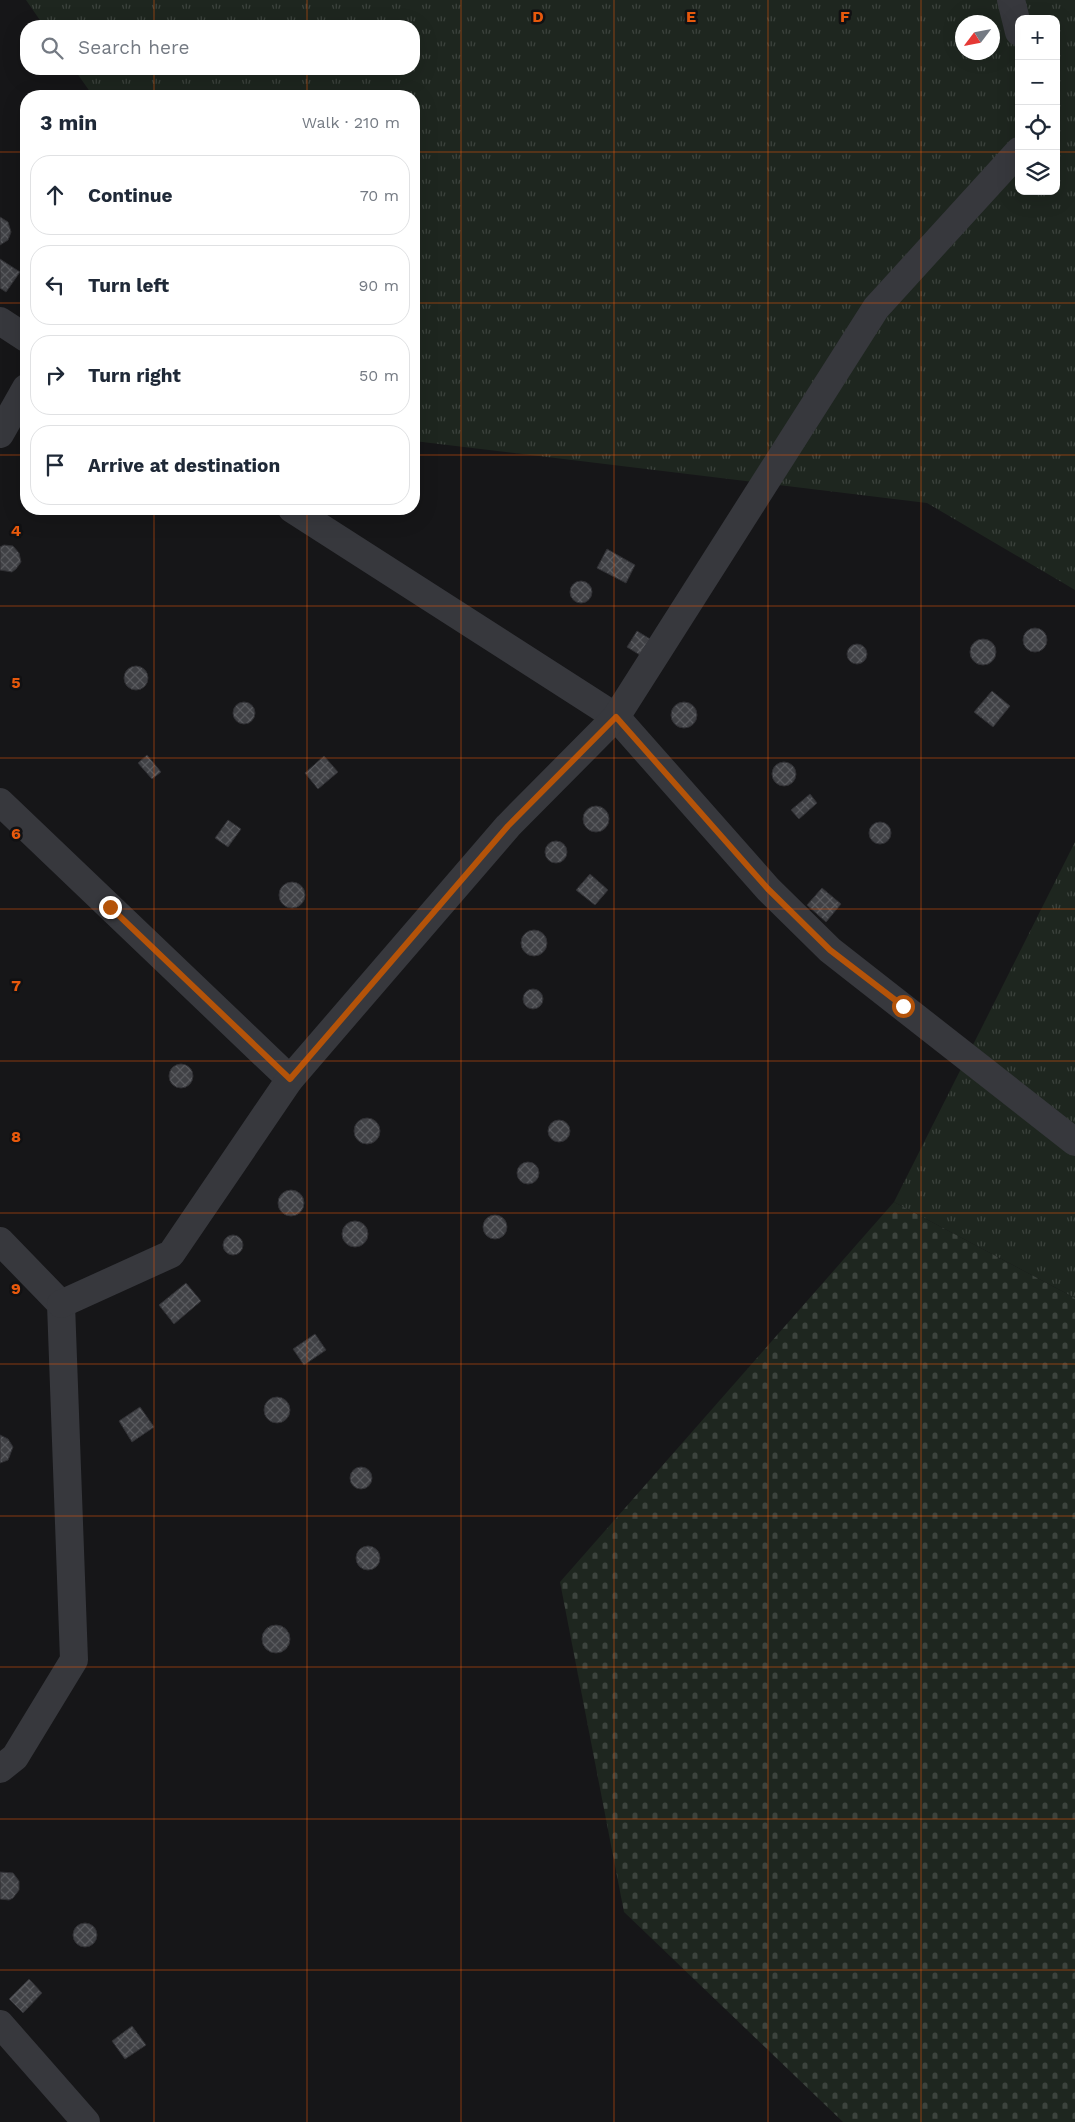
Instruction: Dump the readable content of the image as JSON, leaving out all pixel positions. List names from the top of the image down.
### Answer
{
  "north": "bottom left",
  "page": {
    "map_buttons": ["+", "−"],
    "search": "Search here",
    "heading": ["3 min", "Walk · 210 m"],
    "list": [
      ["Continue", "70 m"],
      ["Turn left", "90 m"],
      ["Turn right", "50 m"],
      "Arrive at destination"
    ]
  },
  "grid": {
    "columns": ["D", "E", "F"],
    "rows": [
      "4",
      "5",
      "6",
      "7",
      "8",
      "9"
    ]
  }
}
